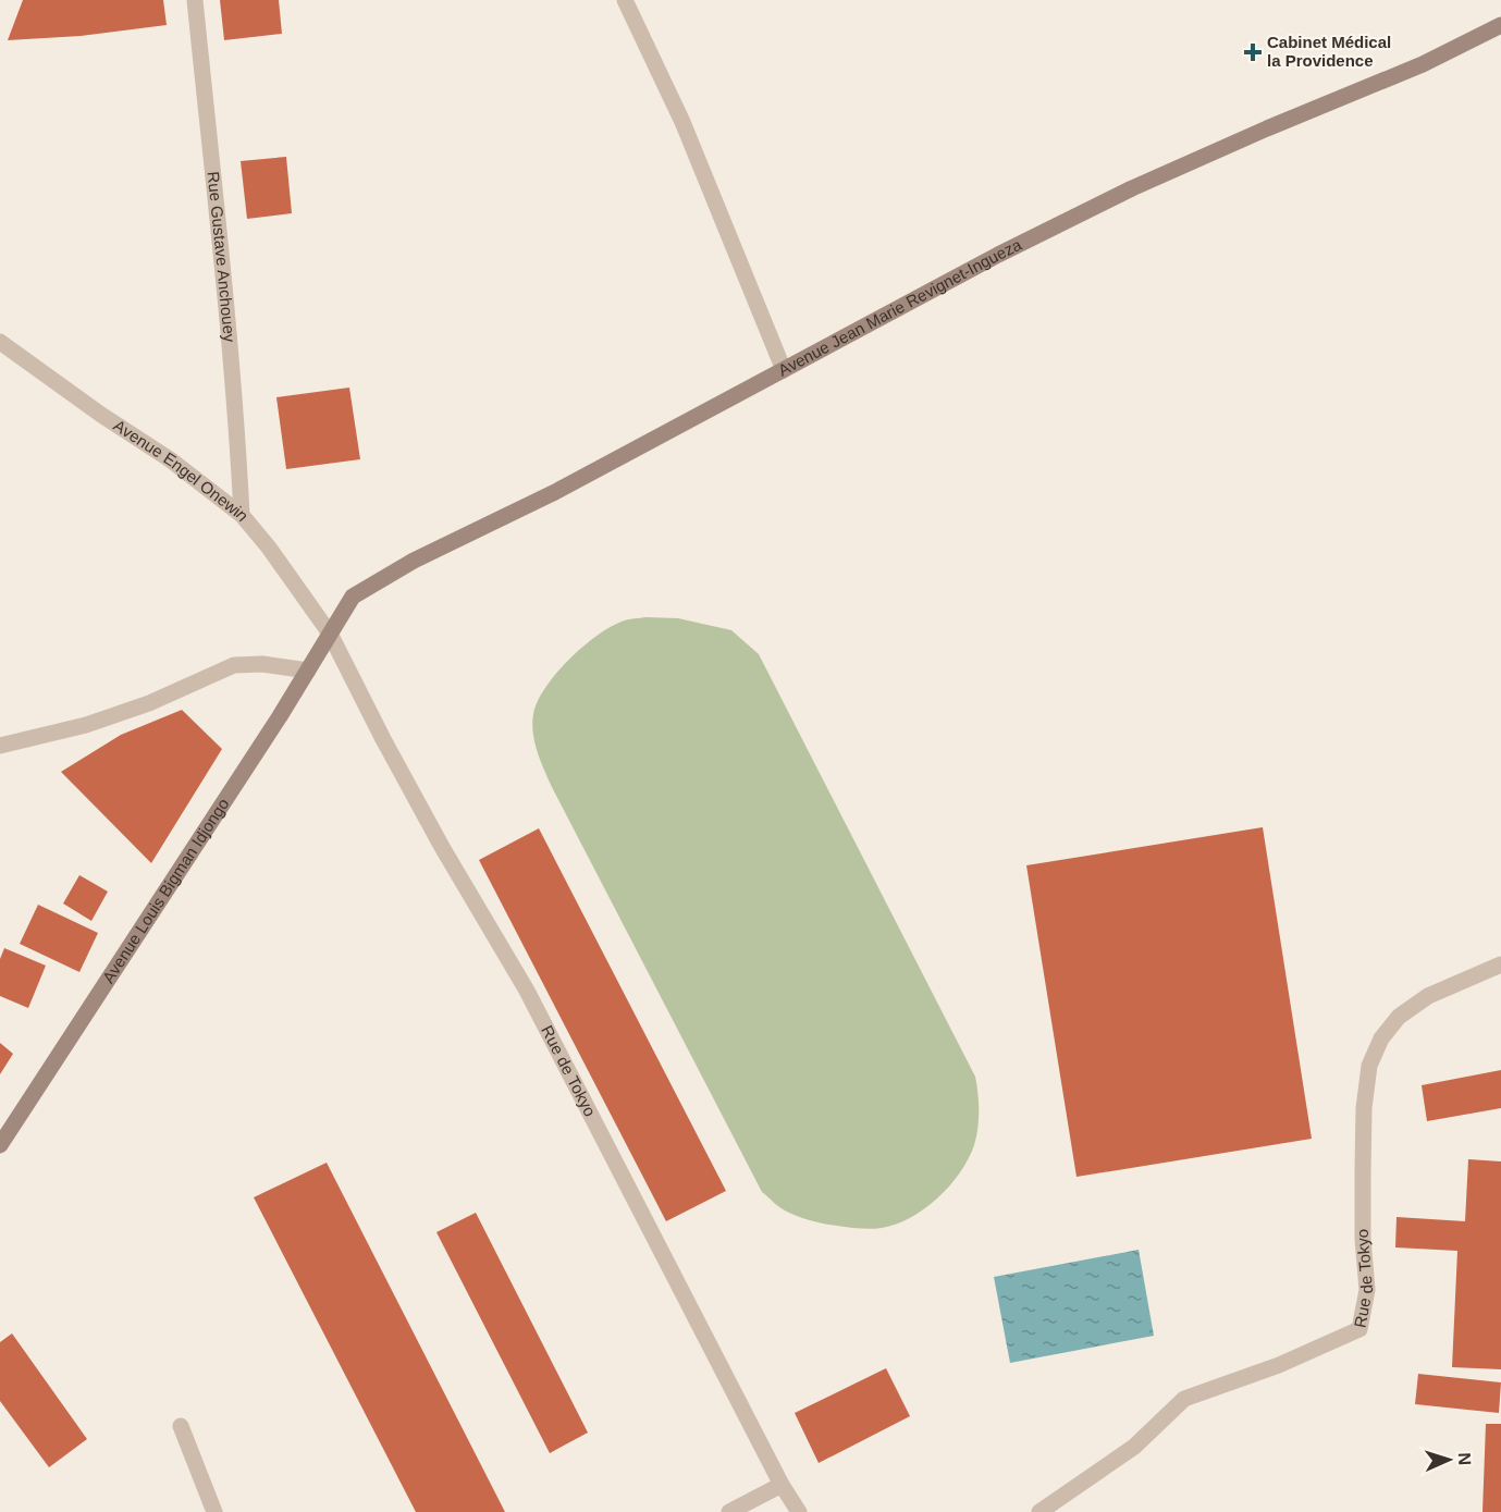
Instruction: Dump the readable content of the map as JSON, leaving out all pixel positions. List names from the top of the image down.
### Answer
{
  "streets": {
    "main road": ["Avenue Jean Marie Revignet-Ingueza", "Avenue Louis Bigman Idjongo"],
    "street": ["Rue Gustave Anchouey", "Avenue Engel Onewin", "Rue de Tokyo"]
  },
  "crossings": [
    ["Rue Gustave Anchouey", "Avenue Engel Onewin"],
    ["Avenue Jean Marie Revignet-Ingueza", "Avenue Engel Onewin"],
    ["Avenue Jean Marie Revignet-Ingueza", "Avenue Louis Bigman Idjongo"],
    ["Avenue Jean Marie Revignet-Ingueza", "Rue de Tokyo"],
    ["Avenue Engel Onewin", "Avenue Louis Bigman Idjongo"],
    ["Avenue Engel Onewin", "Rue de Tokyo"],
    ["Avenue Louis Bigman Idjongo", "Rue de Tokyo"]
  ],
  "places": {
    "health": ["Cabinet Médical la Providence"]
  },
  "north": "right"
}
